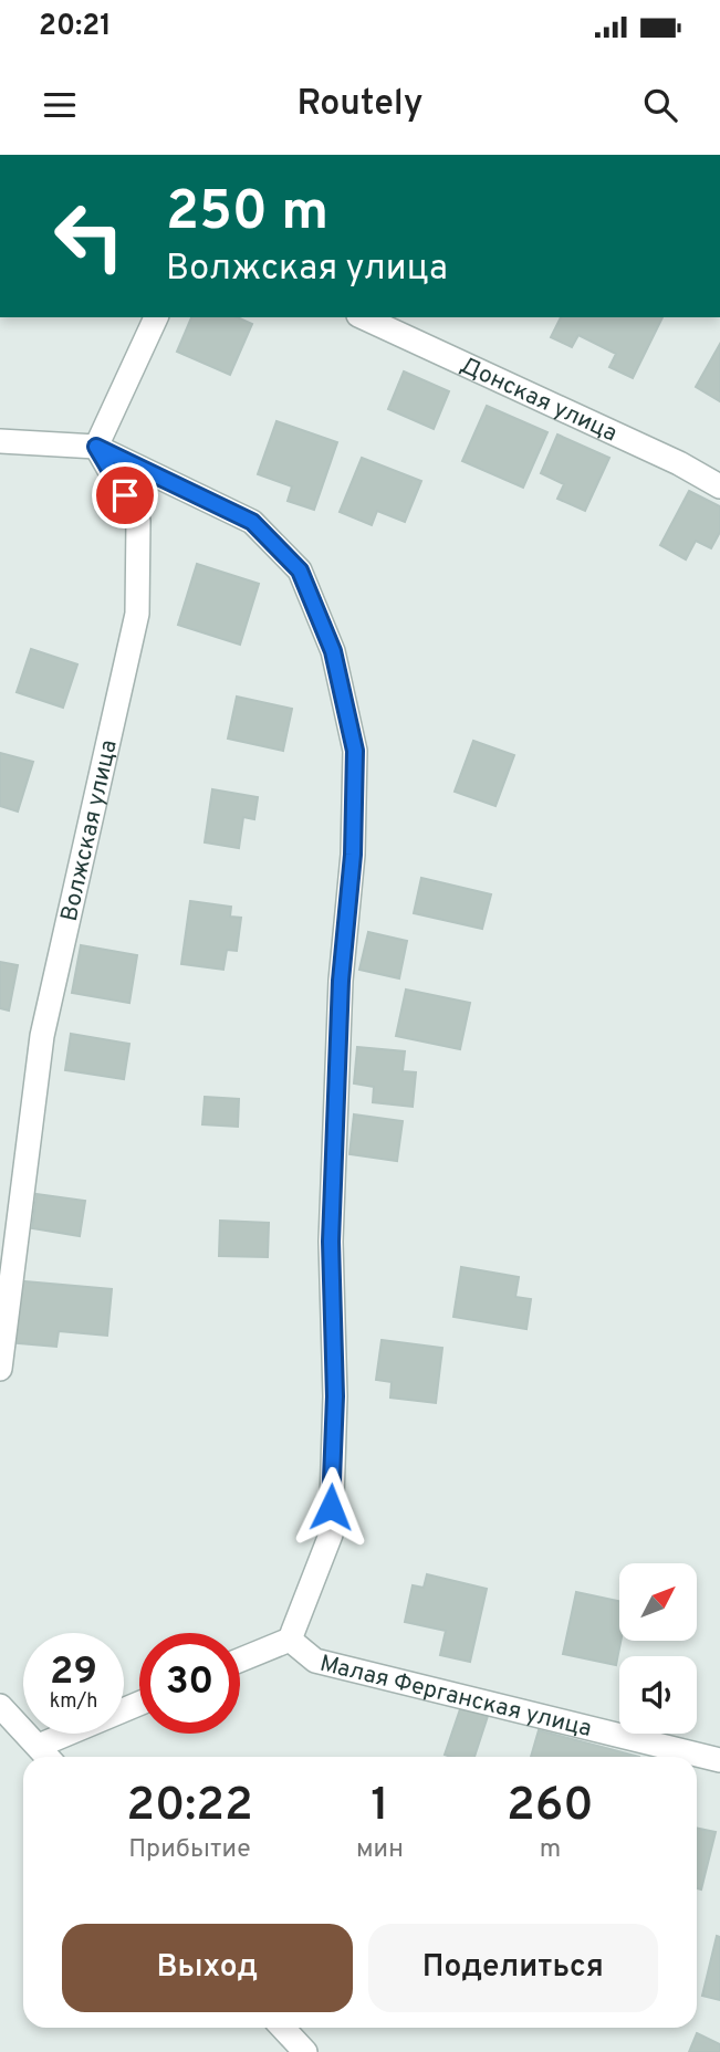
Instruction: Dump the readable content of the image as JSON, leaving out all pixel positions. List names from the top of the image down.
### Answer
{
  "streets": {
    "street": ["Донская улица", "Волжская улица", "Малая Ферганская улица"]
  },
  "north": "top right",
  "page": {
    "status": "20:21",
    "header": "Routely",
    "turn": ["250 m", "Волжская улица"],
    "speed": "29 km/h",
    "limit": "30",
    "eta": [
      "20:22",
      "Прибытие",
      "1",
      "мин",
      "260",
      "m"
    ],
    "buttons": ["Выход", "Поделиться"]
  }
}
